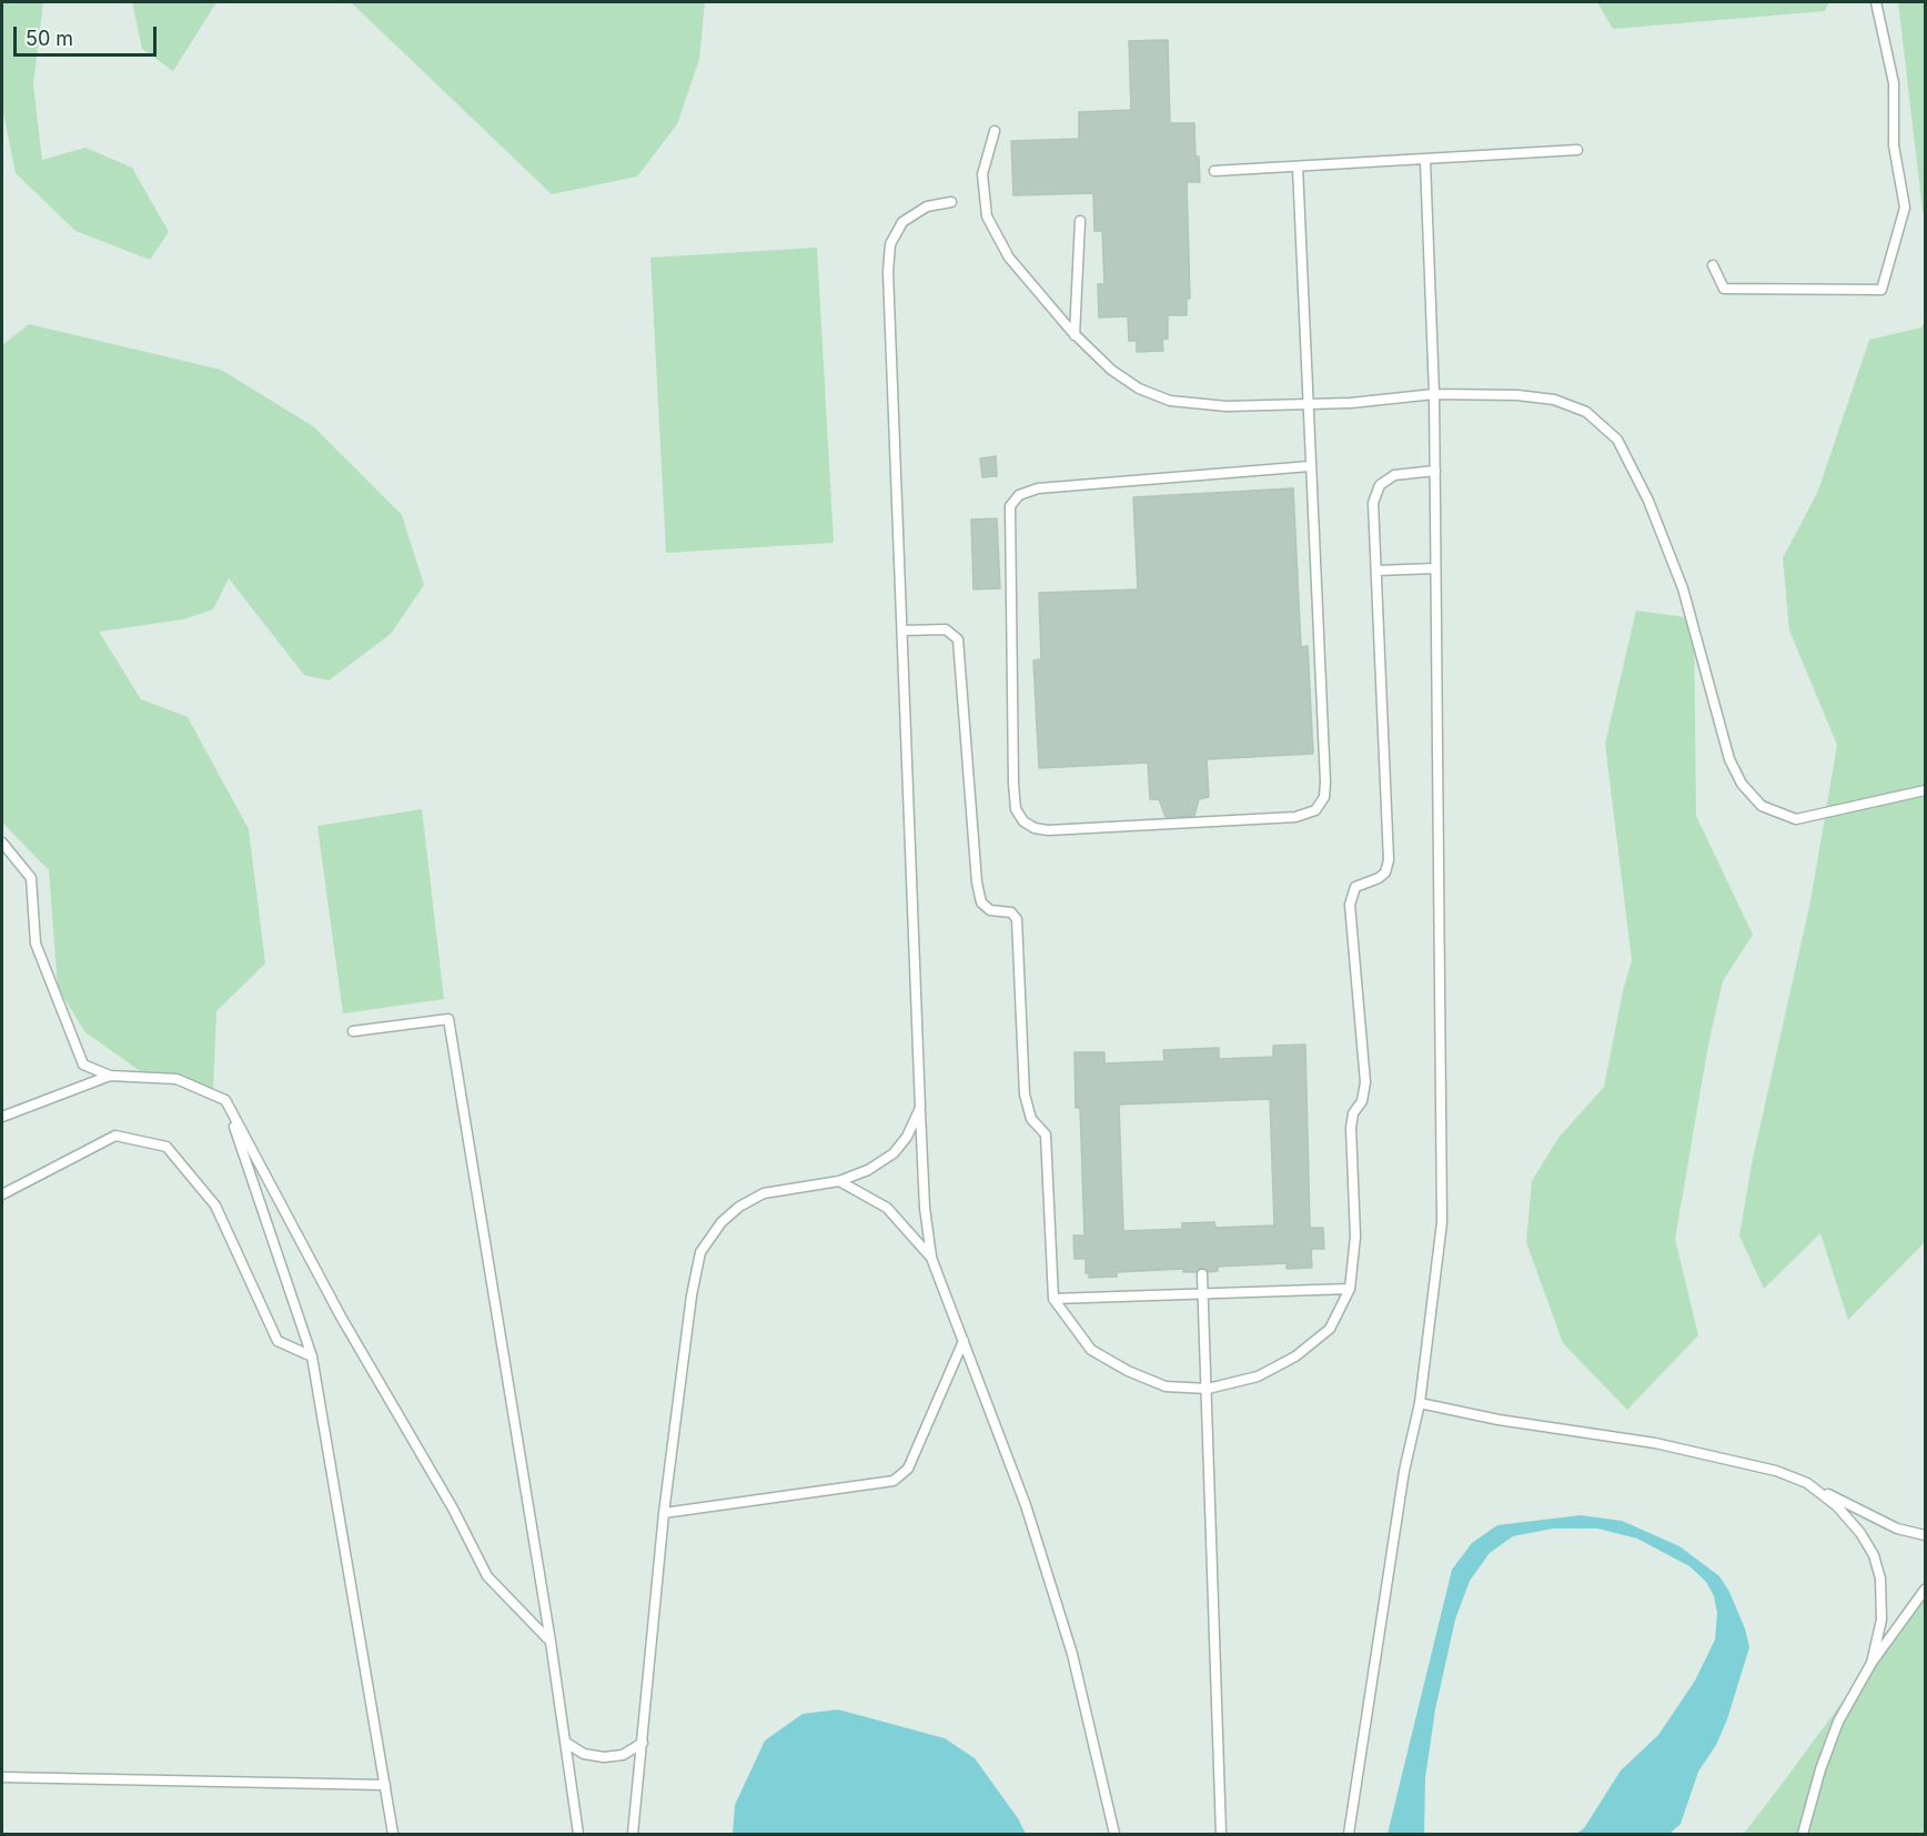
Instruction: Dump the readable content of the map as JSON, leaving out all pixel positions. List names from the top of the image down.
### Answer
{
  "scale_bar": "50 m"
}
